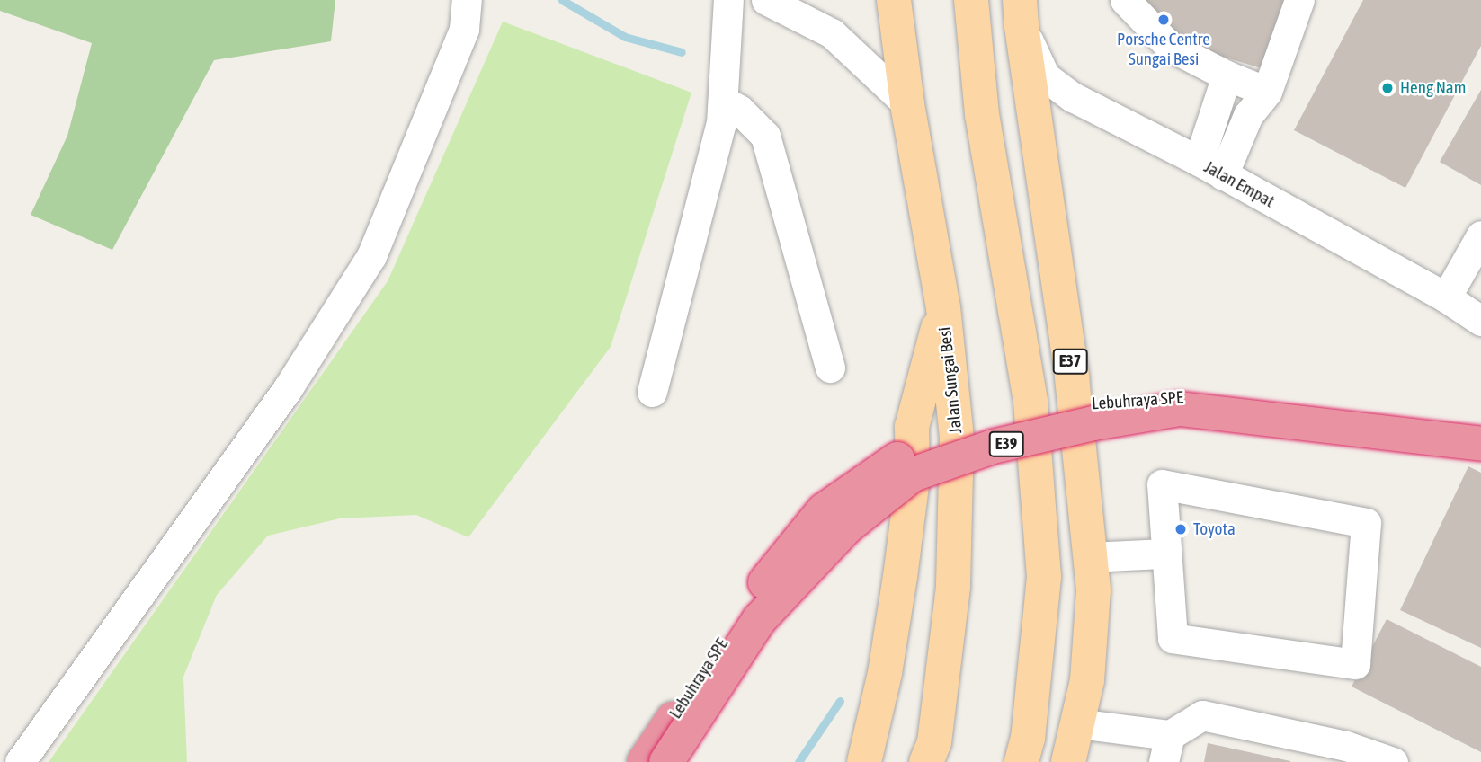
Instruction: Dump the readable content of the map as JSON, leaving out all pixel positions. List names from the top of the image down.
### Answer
{
  "streets": {
    "highway": ["Lebuhraya SPE", "E39"],
    "main road": ["E37", "Jalan Sungai Besi"],
    "street": ["Jalan Empat"]
  },
  "crossings": [
    ["Jalan Empat", "E37"]
  ],
  "places": ["Porsche Centre Sungai Besi", "Heng Nam", "Toyota"]
}
